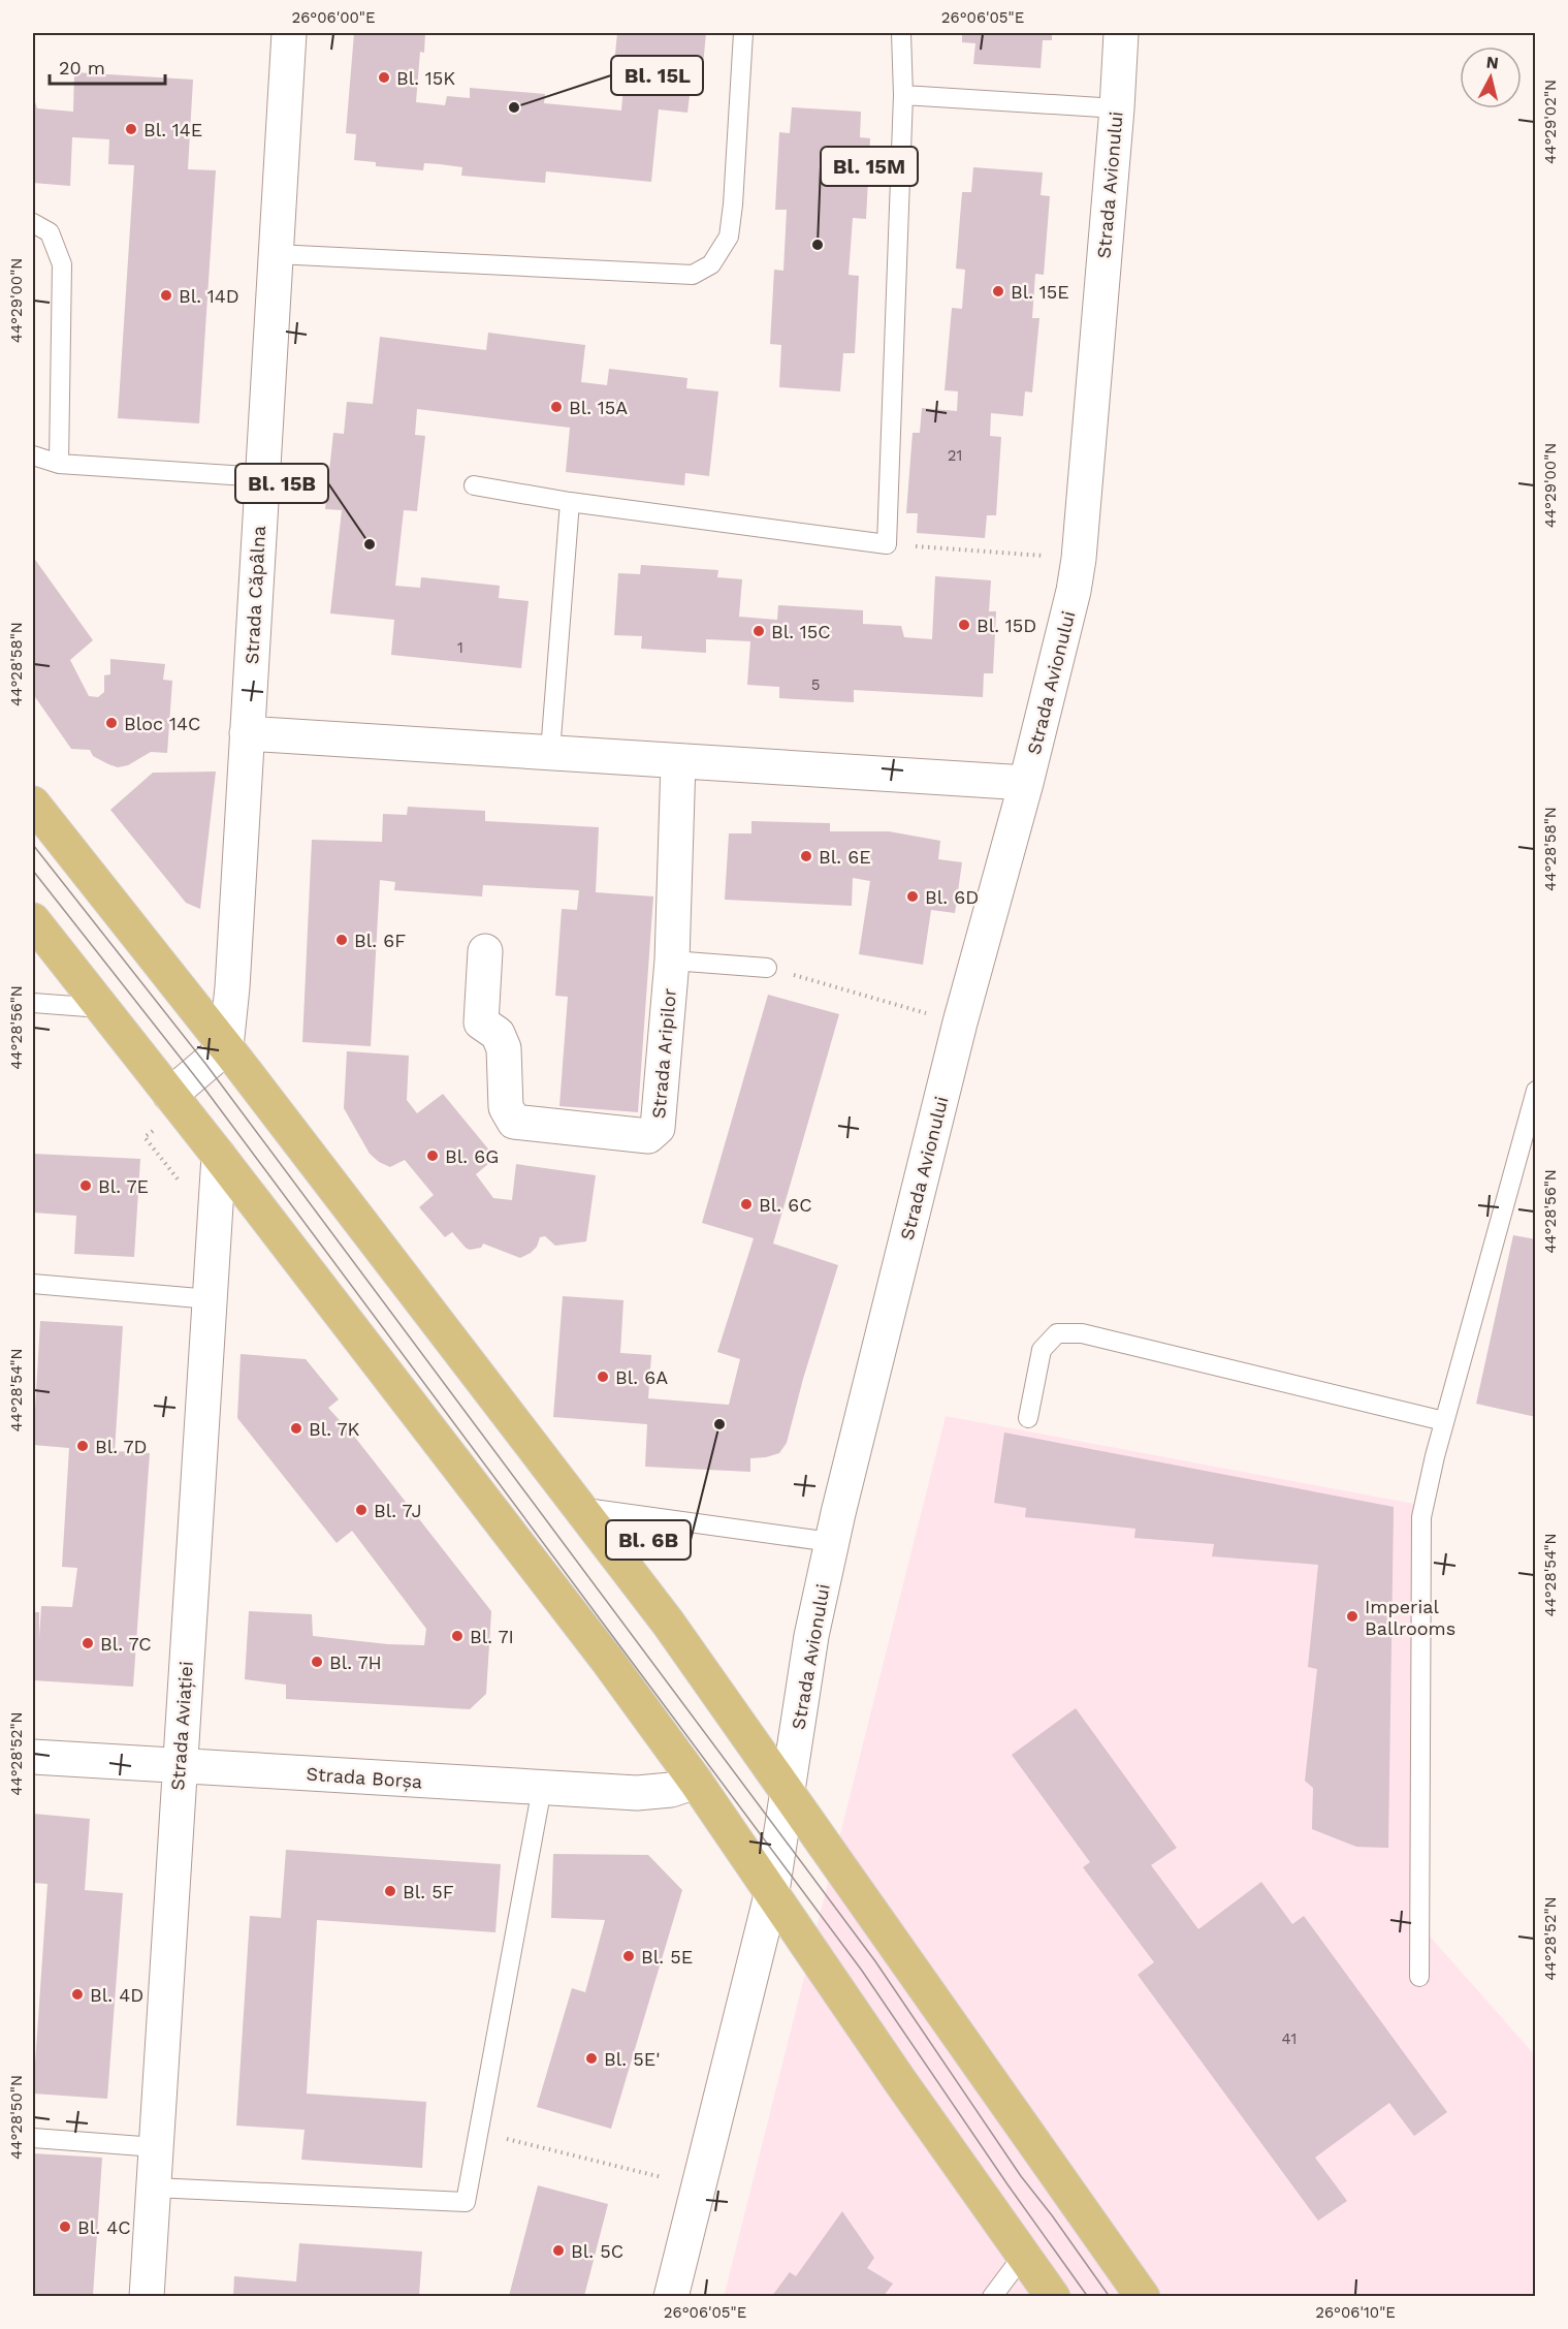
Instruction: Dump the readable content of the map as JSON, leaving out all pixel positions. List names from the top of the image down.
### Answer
{
  "streets": {
    "street": [
      "Strada Avionului",
      "Strada Căpâlna",
      "Strada Aripilor",
      "Strada Aviației",
      "Strada Borșa"
    ]
  },
  "crossings": [
    ["Strada Aviației", "Strada Borșa"]
  ],
  "places": [
    "Bl. 15K",
    "Bl. 15L",
    "Bl. 14E",
    "Bl. 15M",
    "Bl. 15E",
    "Bl. 14D",
    "Bl. 15A",
    "Bl. 15B",
    "Bl. 15D",
    "Bl. 15C",
    "Bloc 14C",
    "Bl. 6E",
    "Bl. 6D",
    "Bl. 6F",
    "Bl. 6G",
    "Bl. 7E",
    "Bl. 6C",
    "Bl. 6A",
    "Bl. 6B",
    "Bl. 7K",
    "Bl. 7D",
    "Bl. 7J",
    "Imperial Ballrooms",
    "Bl. 7I",
    "Bl. 7C",
    "Bl. 7H",
    "Bl. 5F",
    "Bl. 5E",
    "Bl. 4D",
    "Bl. 5E'",
    "Bl. 4C",
    "Bl. 5C"
  ],
  "house_numbers": [
    "21",
    "1",
    "5",
    "41"
  ],
  "scale_bar": "20 m",
  "north": "top",
  "coordinates": [
    "26°06'00\"E",
    "26°06'05\"E",
    "44°29'02\"N",
    "44°29'00\"N",
    "44°28'58\"N",
    "44°28'56\"N",
    "44°28'54\"N",
    "44°28'52\"N",
    "44°28'50\"N",
    "26°06'10\"E"
  ]
}
